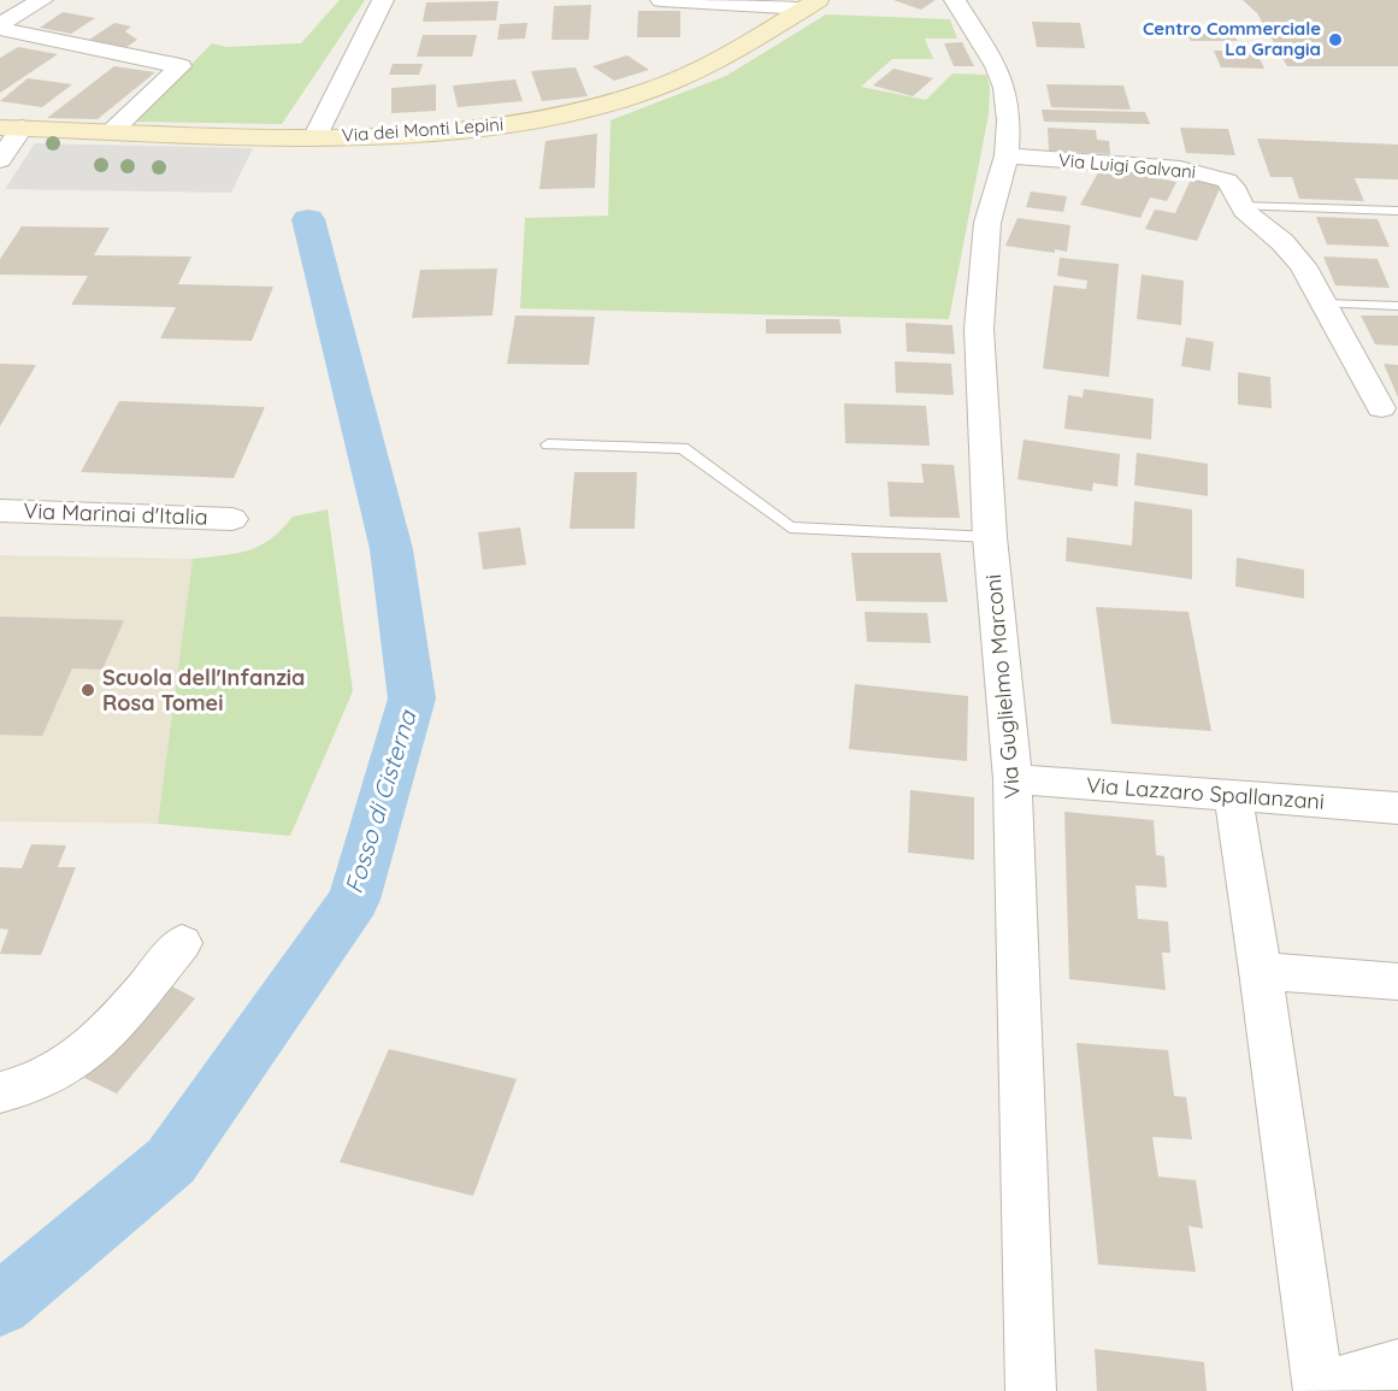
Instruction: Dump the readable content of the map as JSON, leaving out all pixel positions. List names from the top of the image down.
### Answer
{
  "streets": {
    "street": [
      "Via dei Monti Lepini",
      "Via Luigi Galvani",
      "Via Marinai d'Italia",
      "Via Guglielmo Marconi",
      "Via Lazzaro Spallanzani"
    ]
  },
  "crossings": [
    ["Via Luigi Galvani", "Via Guglielmo Marconi"],
    ["Via Guglielmo Marconi", "Via Lazzaro Spallanzani"]
  ],
  "water": ["Fosso di Cisterna"],
  "places": ["Centro Commerciale La Grangia", "Scuola dell'Infanzia Rosa Tomei"]
}
